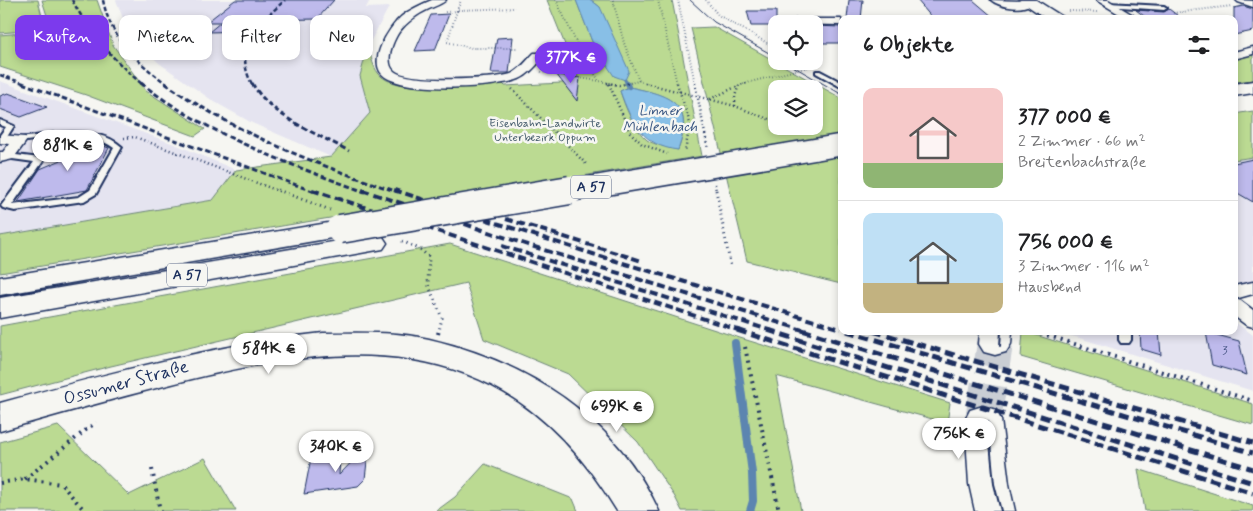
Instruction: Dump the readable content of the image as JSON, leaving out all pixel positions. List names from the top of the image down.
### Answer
{
  "streets": {
    "main road": ["A 57", "Ossumer Straße"]
  },
  "water": ["Linner Mühlenbach"],
  "parks": ["Eisenbahn-Landwirte Unterbezirk Oppum"],
  "house_numbers": ["3"],
  "page": {
    "chip": [
      "Kaufen",
      "Mieten",
      "Filter",
      "Neu"
    ],
    "heading": "6 Objekte",
    "price": [
      "377K €",
      "881K €",
      "584K €",
      "699K €",
      "756K €",
      "340K €"
    ],
    "list": [
      {
        "name": "377 000 €",
        "note": "2 Zimmer · 66 m² · Breitenbachstraße"
      },
      {
        "name": "756 000 €",
        "note": "3 Zimmer · 116 m² · Hausbend"
      }
    ]
  }
}
